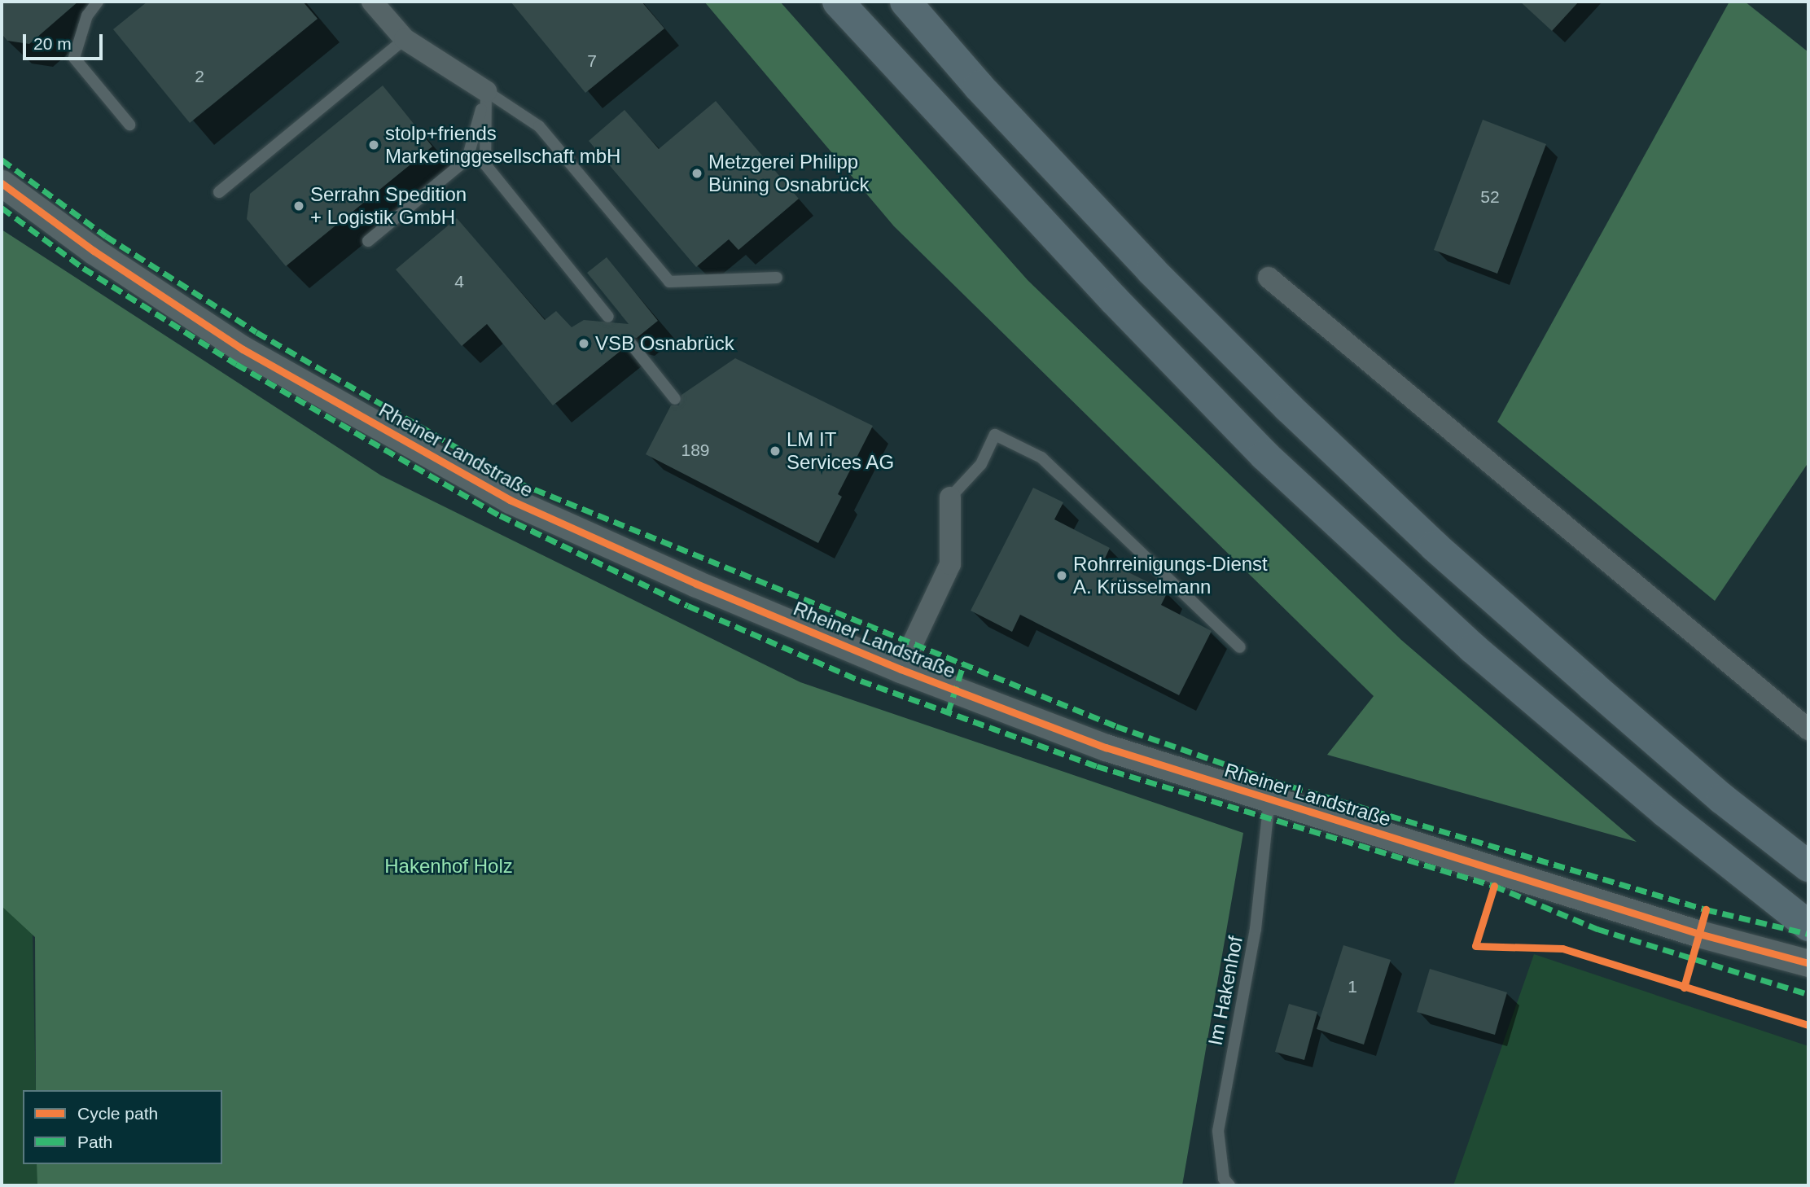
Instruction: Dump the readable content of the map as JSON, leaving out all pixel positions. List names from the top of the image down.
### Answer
{
  "streets": {
    "street": ["Rheiner Landstraße"],
    "lane": ["Im Hakenhof"]
  },
  "crossings": [
    ["Rheiner Landstraße", "Im Hakenhof"]
  ],
  "parks": ["Hakenhof Holz"],
  "places": [
    "stolp+friends Marketinggesellschaft mbH",
    "Metzgerei Philipp Büning Osnabrück",
    "Serrahn Spedition + Logistik GmbH",
    "VSB Osnabrück",
    "LM IT Services AG",
    "Rohrreinigungs-Dienst A. Krüsselmann"
  ],
  "house_numbers": [
    "7",
    "2",
    "52",
    "4",
    "189",
    "1"
  ],
  "legend": ["Cycle path", "Path"],
  "scale_bar": "20 m"
}
